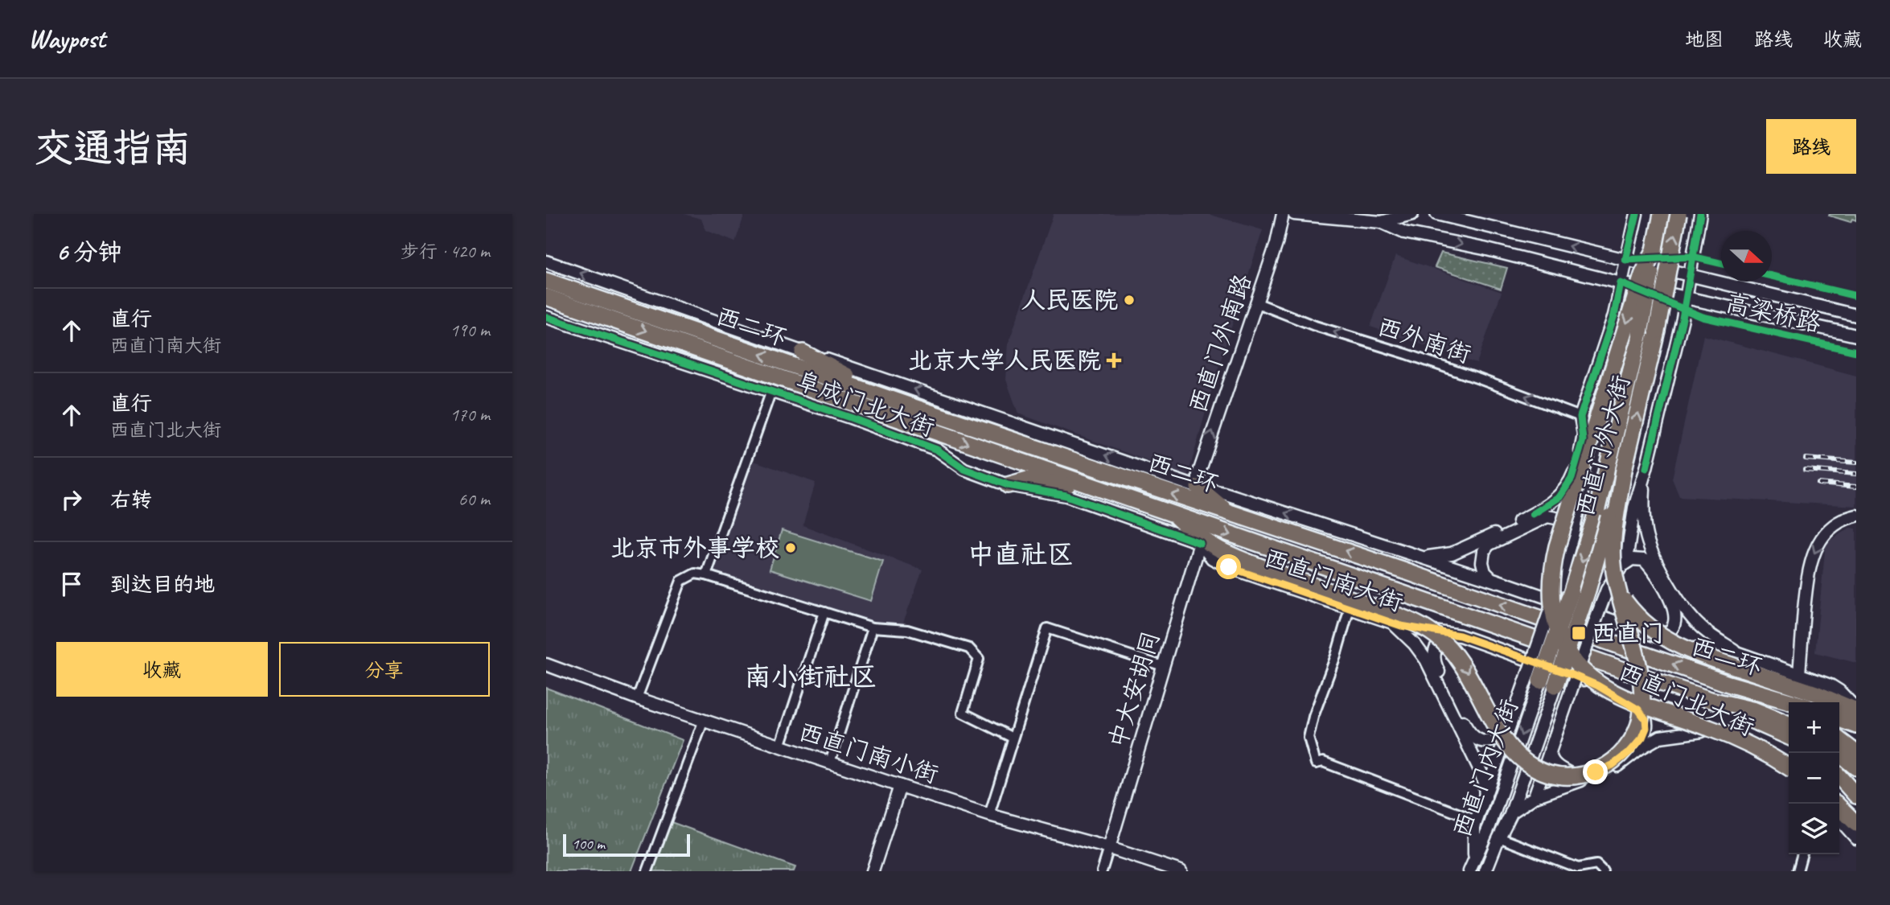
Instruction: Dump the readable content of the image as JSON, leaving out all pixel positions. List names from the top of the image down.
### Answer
{
  "streets": {
    "highway": ["西二环", "西直门外大街", "西直门北大街"],
    "street": [
      "高梁桥路",
      "西外南街",
      "西直门外南路",
      "阜成门北大街",
      "西直门南大街",
      "中大安胡同",
      "西直门南小街",
      "西直门内大街"
    ]
  },
  "crossings": [
    ["高梁桥路", "西直门外大街"],
    ["西二环", "西直门北大街"],
    ["西外南街", "西直门外南路"],
    ["西外南街", "西直门外大街"],
    ["西直门外南路", "阜成门北大街"],
    ["阜成门北大街", "西直门南大街"],
    ["阜成门北大街", "中大安胡同"],
    ["西直门外大街", "西直门内大街"],
    ["西直门南大街", "中大安胡同"],
    ["西直门南大街", "西直门北大街"],
    ["中大安胡同", "西直门南小街"]
  ],
  "one_way": ["西外南街", "西直门外南路"],
  "districts": ["中直社区", "南小街社区"],
  "places": {
    "other": ["人民医院", "北京市外事学校"],
    "health": ["北京大学人民医院"],
    "transit": ["西直门"]
  },
  "scale_bar": "100 m",
  "north": "right",
  "page": {
    "header": "Waypost",
    "nav": ["地图", "路线", "收藏"],
    "buttons": [
      "路线",
      ["收藏", "分享"]
    ],
    "title": "交通指南",
    "heading": ["6 分钟", "步行 · 420 m"],
    "list": [
      ["直行", "西直门南大街", "190 m"],
      ["直行", "西直门北大街", "170 m"],
      ["右转", "60 m"],
      "到达目的地"
    ],
    "map_buttons": ["+", "−"],
    "scale": "100 m"
  }
}
